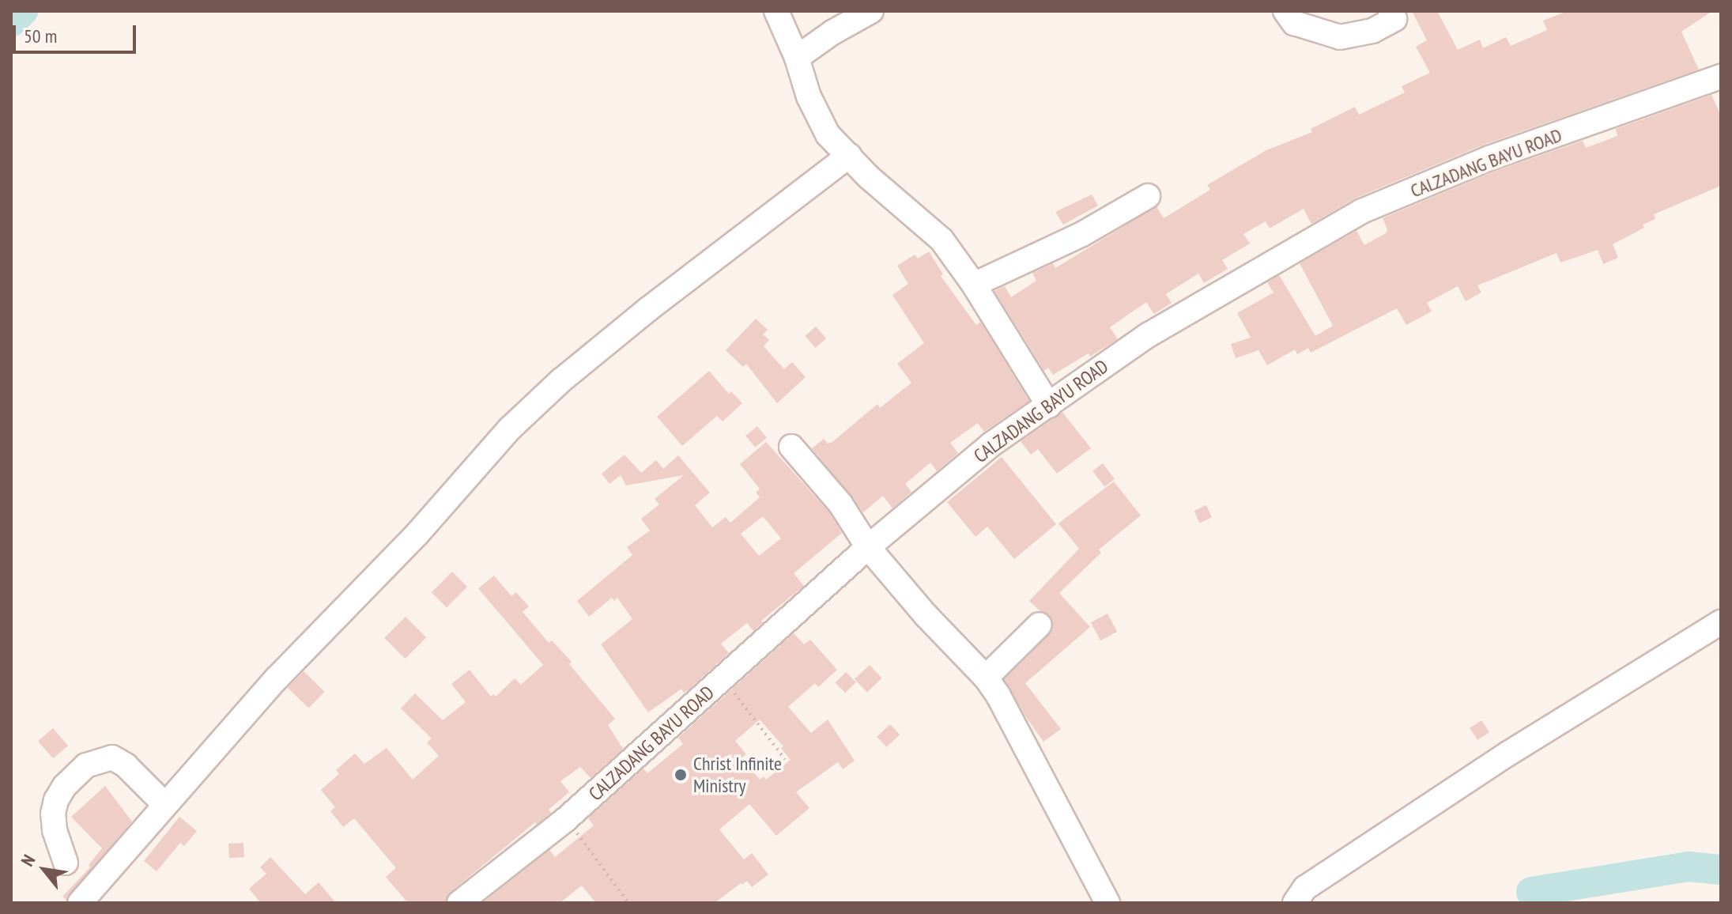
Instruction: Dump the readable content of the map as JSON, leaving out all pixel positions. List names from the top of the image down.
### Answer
{
  "streets": {
    "street": ["CALZADANG BAYU ROAD"]
  },
  "places": ["Christ Infinite Ministry"],
  "scale_bar": "50 m",
  "north": "top left"
}
